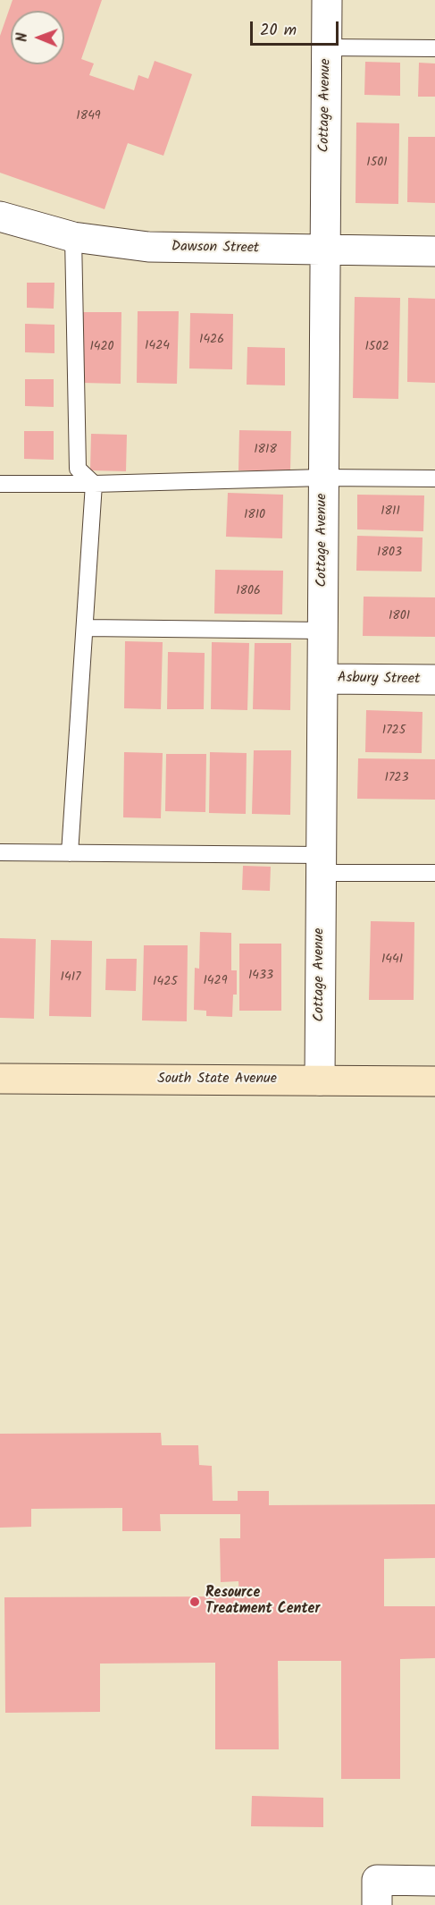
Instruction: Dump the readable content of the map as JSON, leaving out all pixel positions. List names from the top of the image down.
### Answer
{
  "streets": {
    "street": [
      "Cottage Avenue",
      "Dawson Street",
      "Asbury Street",
      "South State Avenue"
    ]
  },
  "crossings": [
    ["Cottage Avenue", "Dawson Street"],
    ["Cottage Avenue", "Asbury Street"],
    ["Cottage Avenue", "South State Avenue"]
  ],
  "places": ["Resource Treatment Center"],
  "house_numbers": [
    "1849",
    "1501",
    "1426",
    "1424",
    "1420",
    "1502",
    "1818",
    "1811",
    "1810",
    "1803",
    "1806",
    "1801",
    "1725",
    "1723",
    "1441",
    "1433",
    "1417",
    "1429",
    "1425"
  ],
  "scale_bar": "20 m",
  "north": "left"
}
